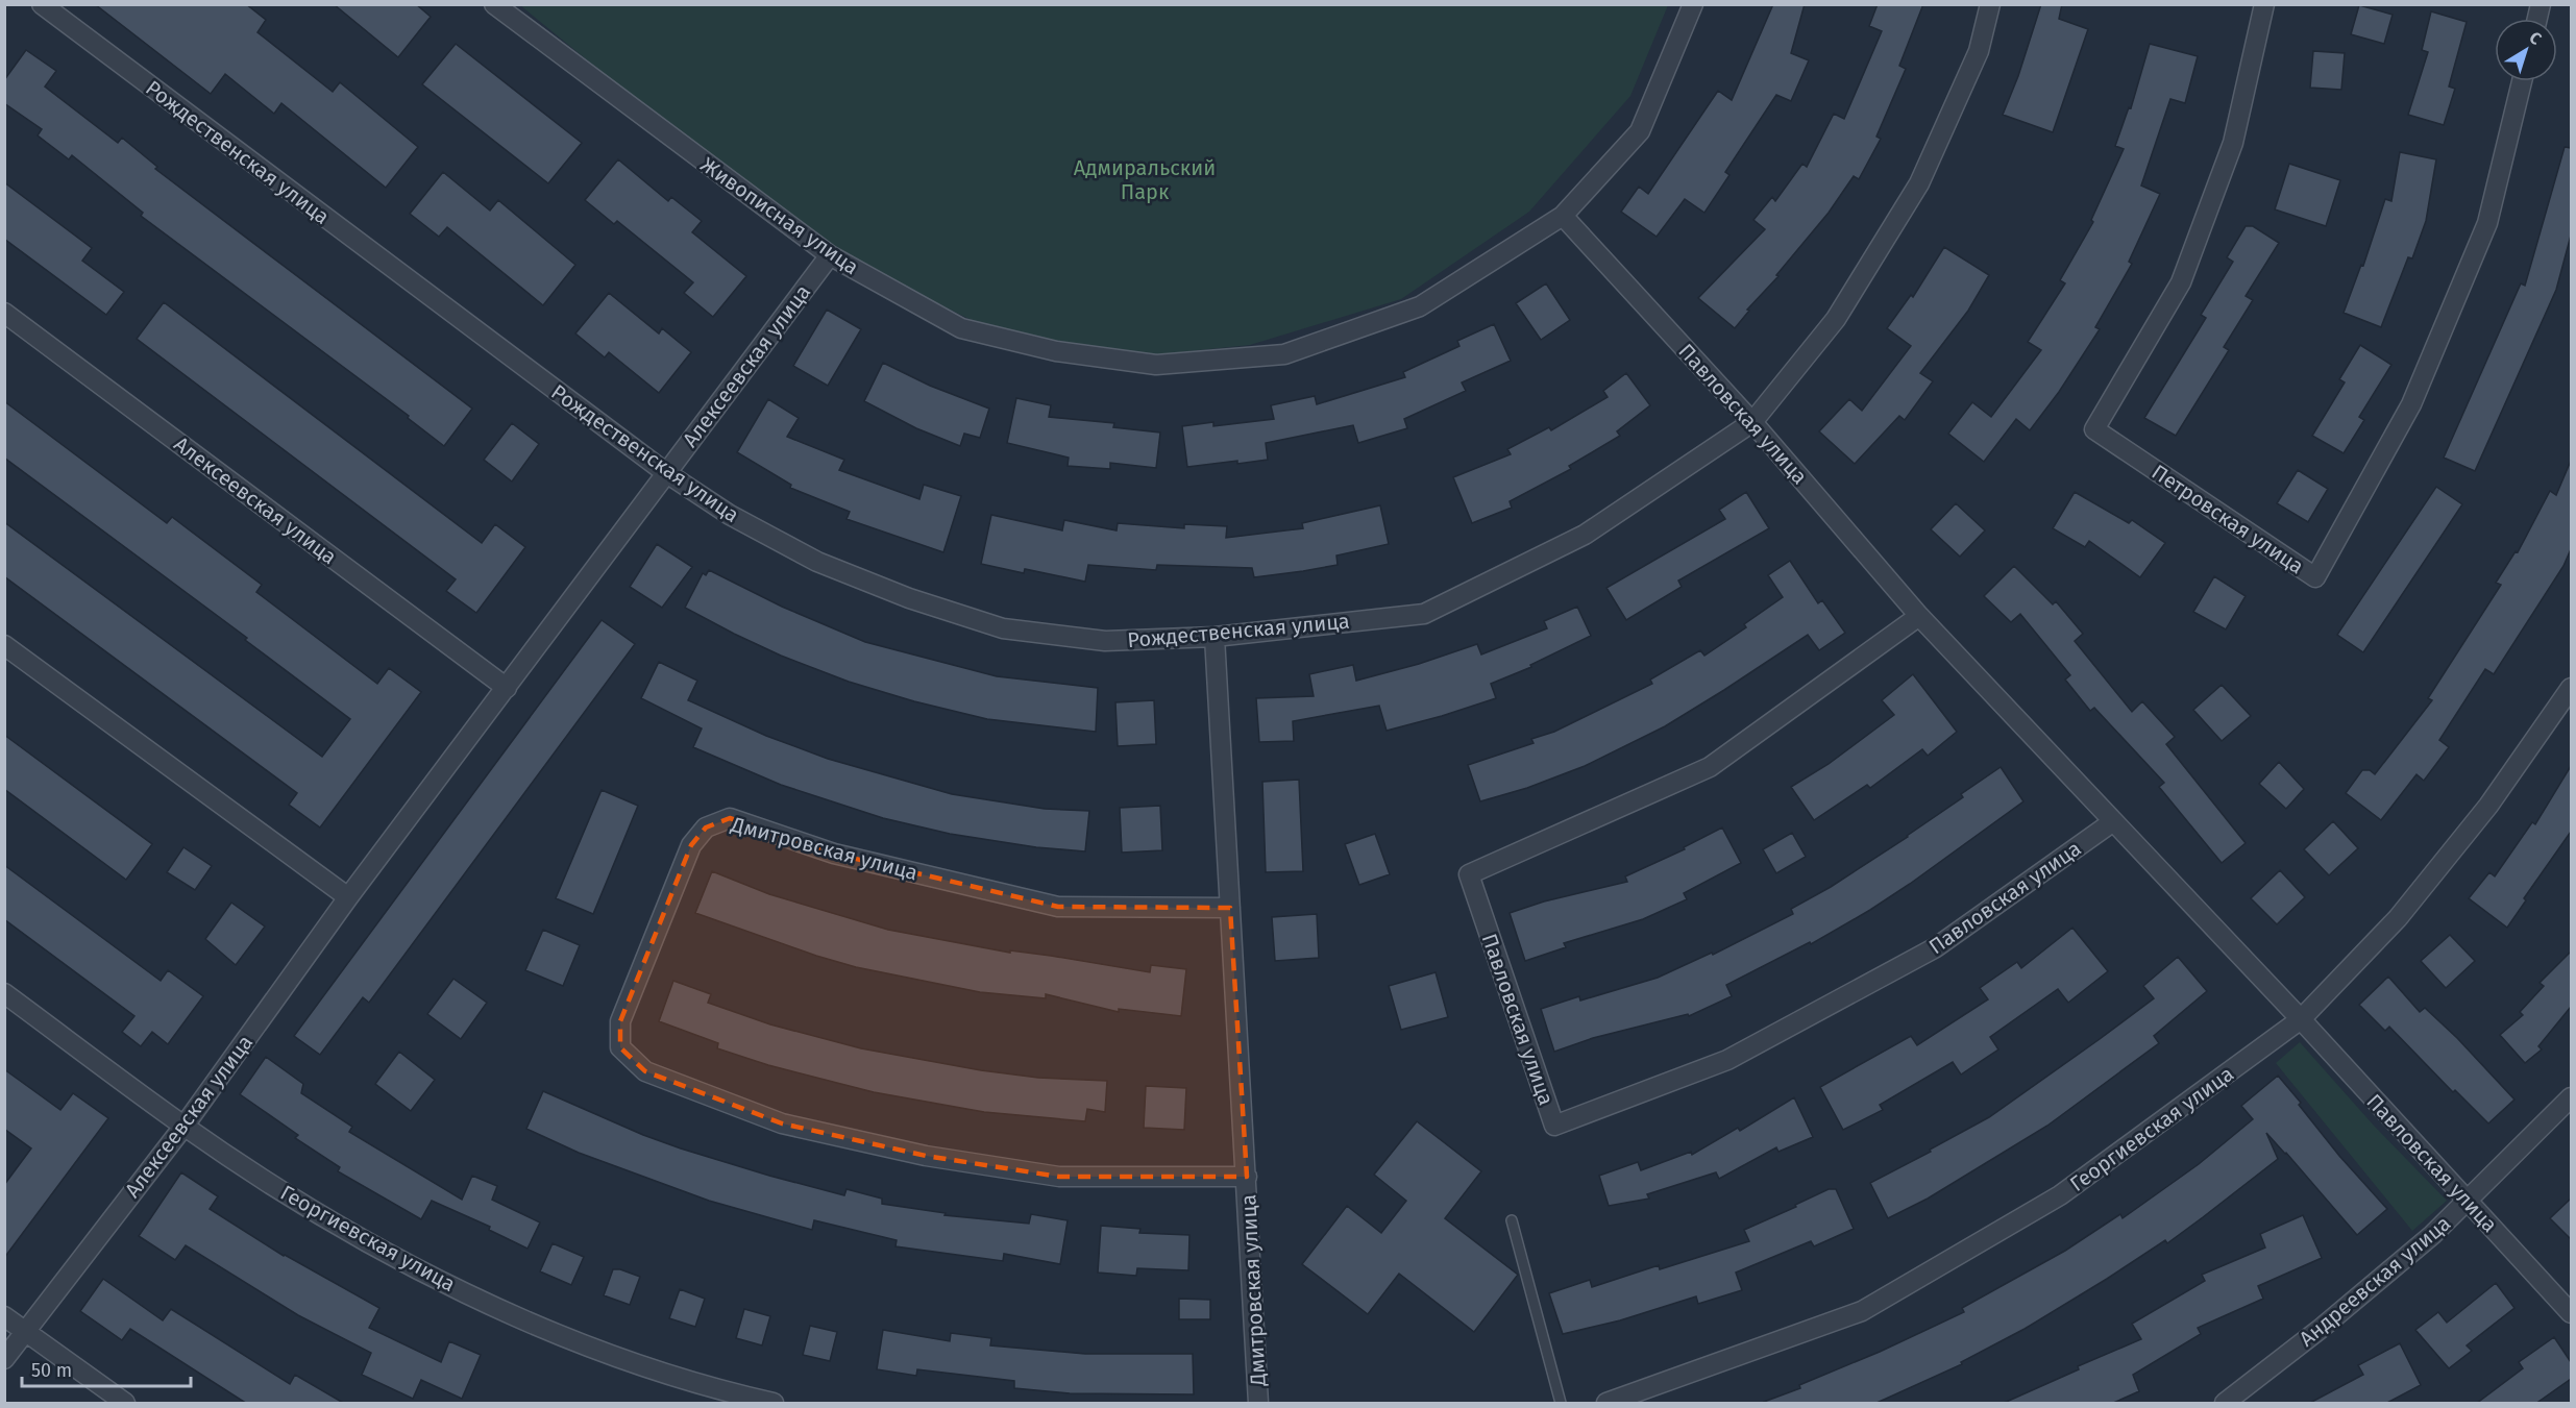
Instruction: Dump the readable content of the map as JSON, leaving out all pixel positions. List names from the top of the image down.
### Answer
{
  "streets": {
    "street": [
      "Рождественская улица",
      "Живописная улица",
      "Алексеевская улица",
      "Павловская улица",
      "Петровская улица",
      "Дмитровская улица",
      "Георгиевская улица",
      "Андреевская улица"
    ]
  },
  "crossings": [
    ["Рождественская улица", "Алексеевская улица"],
    ["Рождественская улица", "Павловская улица"],
    ["Рождественская улица", "Дмитровская улица"],
    ["Живописная улица", "Алексеевская улица"],
    ["Живописная улица", "Павловская улица"],
    ["Алексеевская улица", "Георгиевская улица"],
    ["Павловская улица", "Георгиевская улица"],
    ["Павловская улица", "Андреевская улица"]
  ],
  "parks": ["Адмиральский Парк"],
  "scale_bar": "50 m",
  "north": "top right"
}
